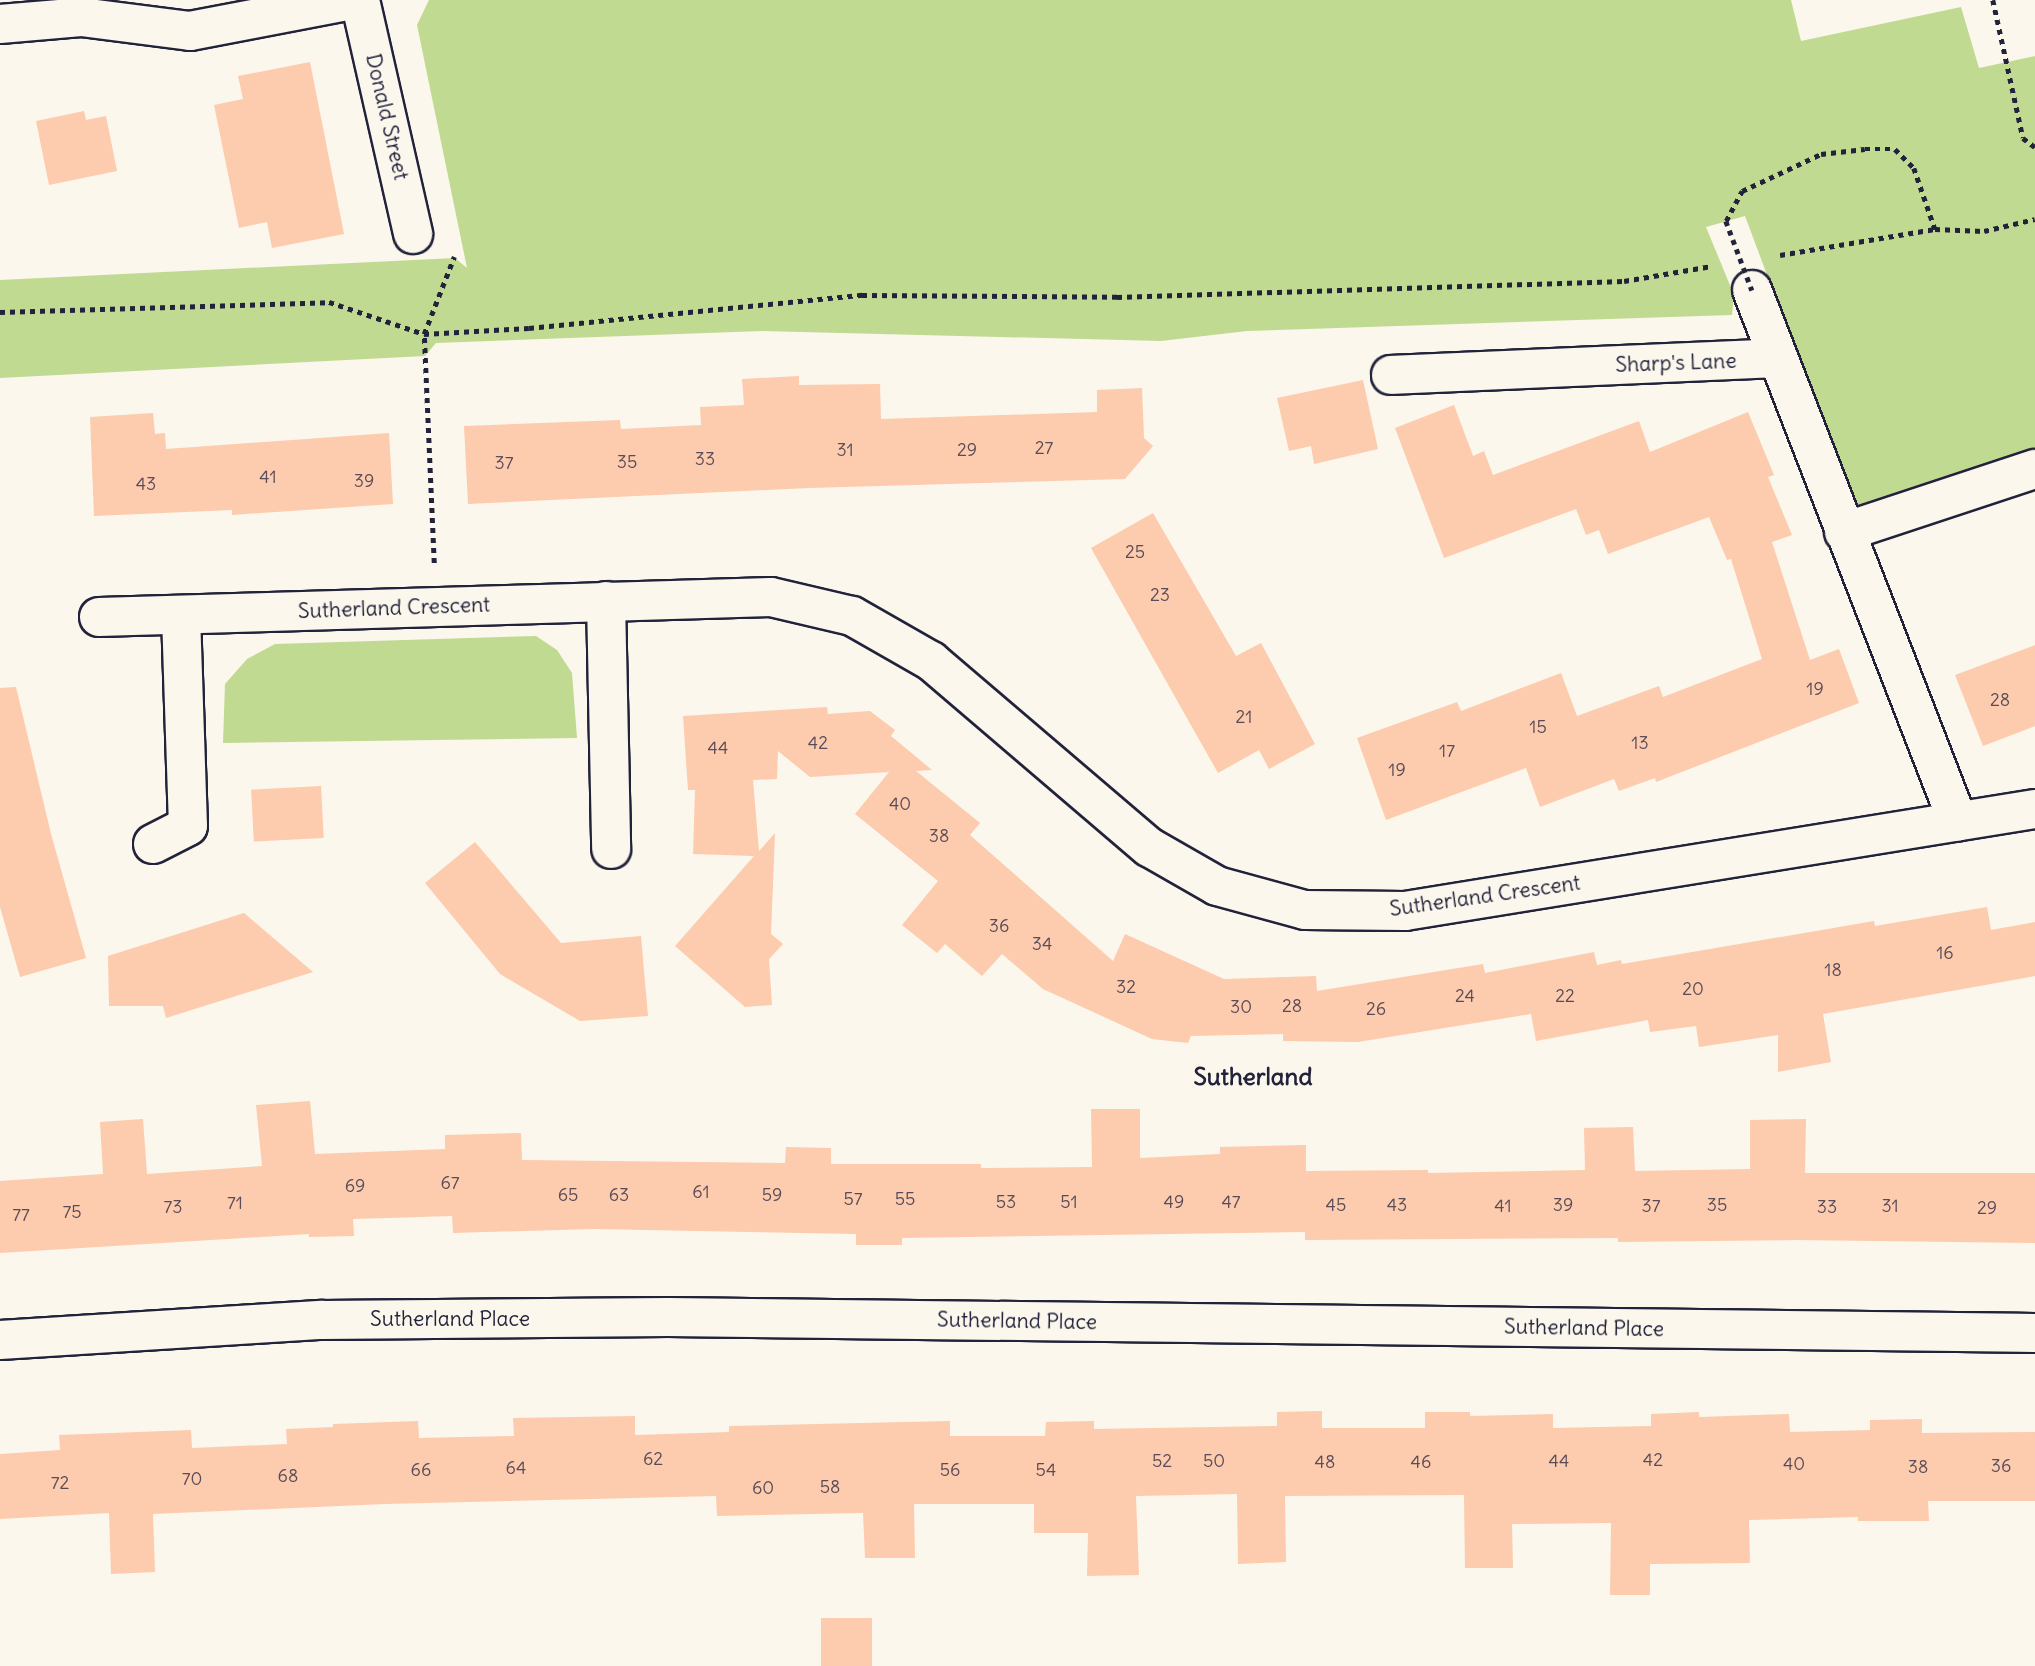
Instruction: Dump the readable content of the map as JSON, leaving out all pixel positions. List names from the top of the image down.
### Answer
{
  "streets": {
    "street": [
      "Donald Street",
      "Sharp's Lane",
      "Sutherland Crescent",
      "Sutherland Place"
    ]
  },
  "districts": ["Sutherland"],
  "house_numbers": [
    "27",
    "31",
    "29",
    "33",
    "35",
    "37",
    "41",
    "39",
    "43",
    "25",
    "23",
    "19",
    "28",
    "21",
    "15",
    "42",
    "13",
    "44",
    "17",
    "19",
    "40",
    "38",
    "36",
    "34",
    "16",
    "18",
    "32",
    "20",
    "24",
    "22",
    "28",
    "30",
    "26",
    "67",
    "69",
    "61",
    "65",
    "63",
    "59",
    "57",
    "55",
    "53",
    "51",
    "49",
    "47",
    "71",
    "45",
    "43",
    "39",
    "35",
    "41",
    "37",
    "31",
    "73",
    "33",
    "29",
    "75",
    "77",
    "62",
    "42",
    "52",
    "50",
    "44",
    "48",
    "46",
    "40",
    "36",
    "38",
    "64",
    "66",
    "56",
    "54",
    "68",
    "70",
    "72",
    "58",
    "60"
  ]
}
